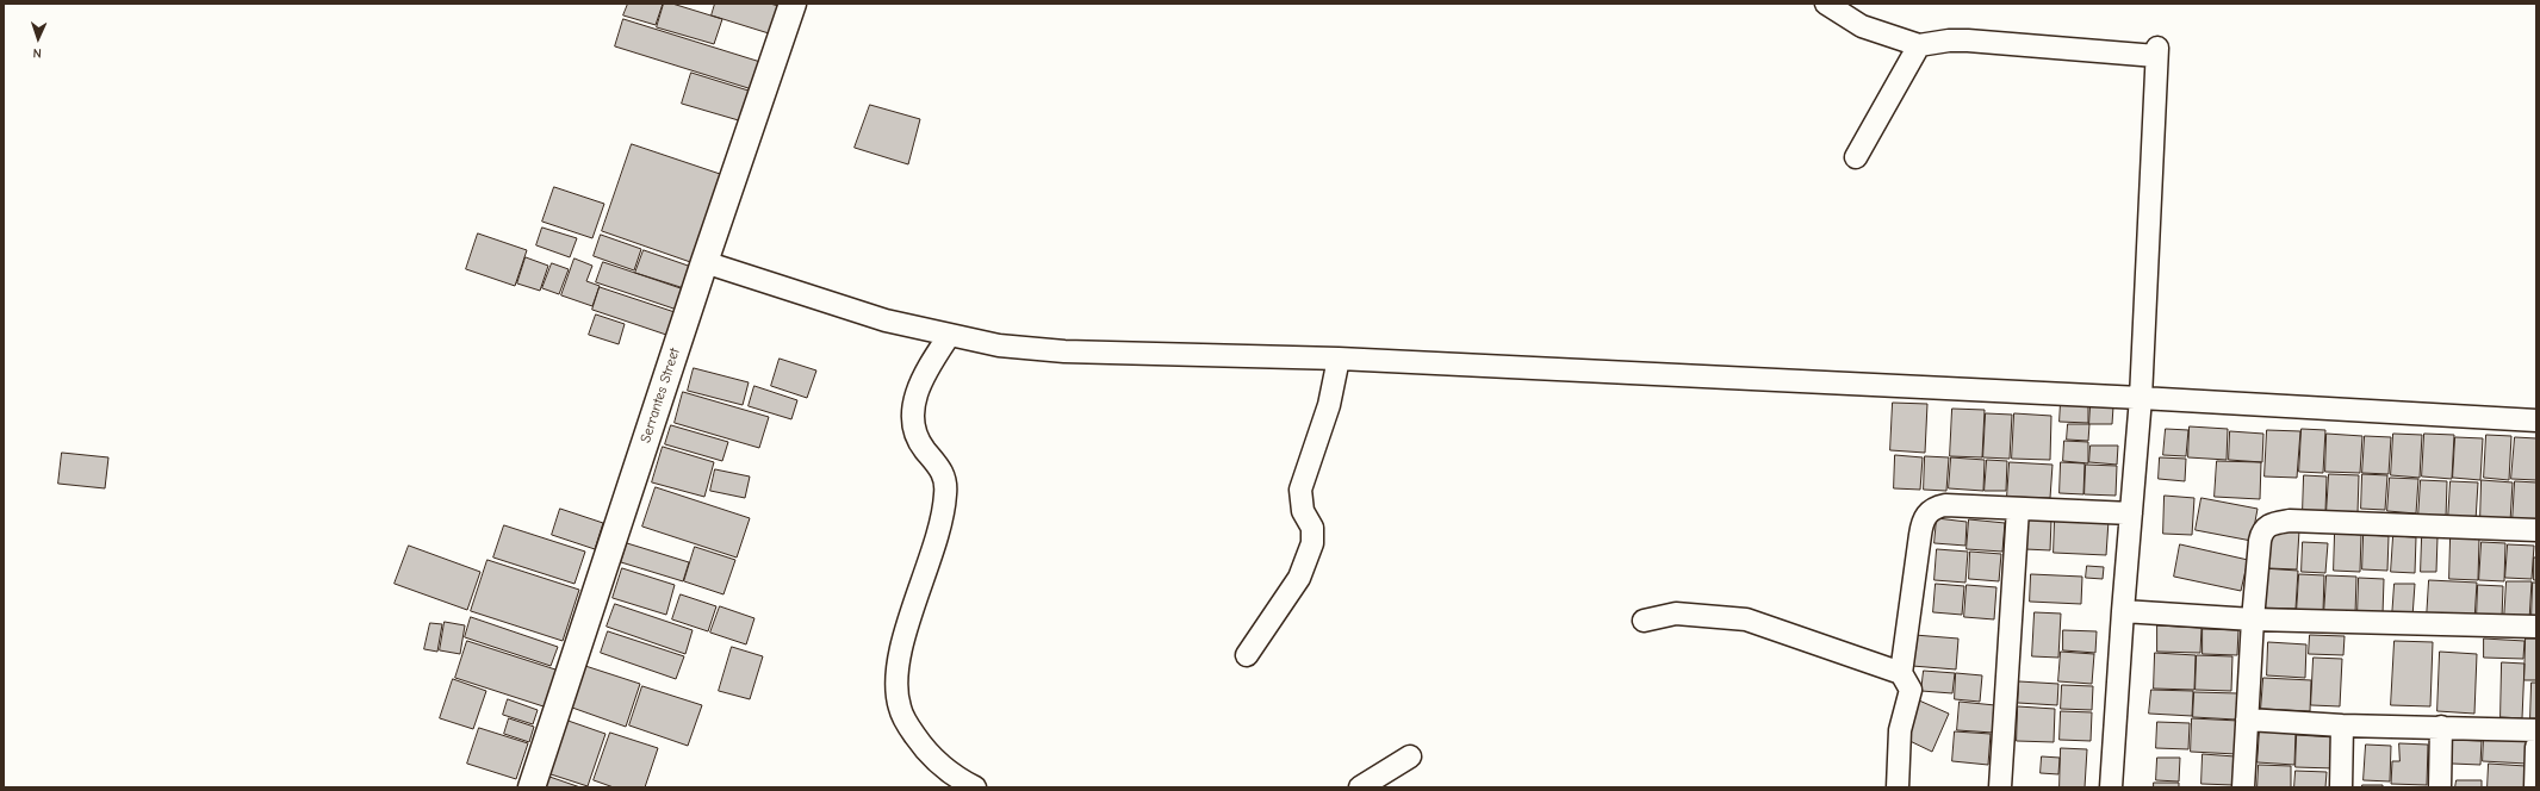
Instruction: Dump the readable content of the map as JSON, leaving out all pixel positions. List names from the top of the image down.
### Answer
{
  "streets": {
    "main road": ["Serrantes Street"]
  },
  "north": "bottom"
}
